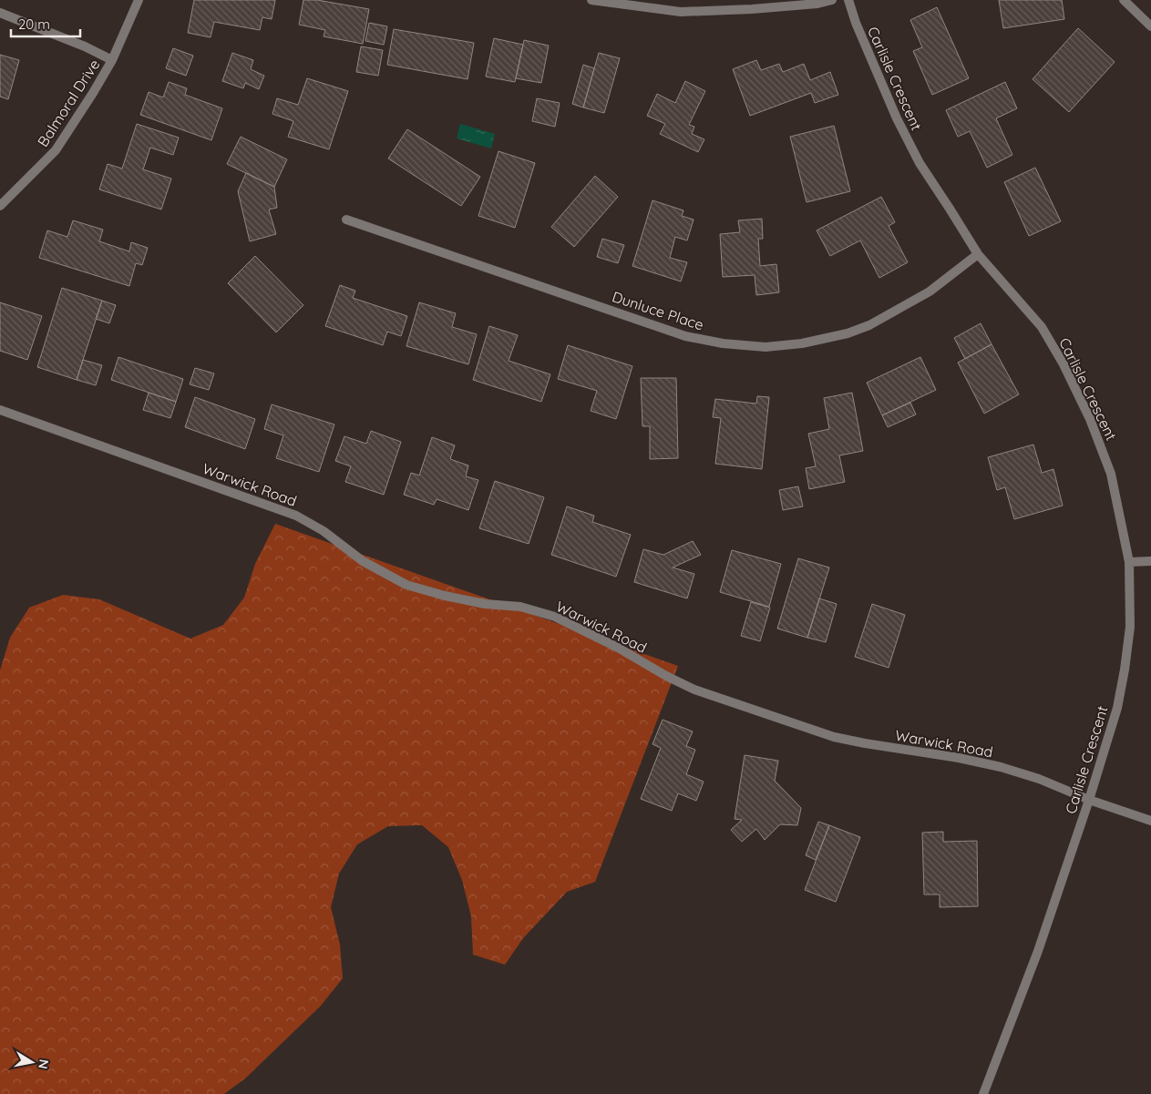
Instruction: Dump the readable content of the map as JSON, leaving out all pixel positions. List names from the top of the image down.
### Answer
{
  "streets": {
    "street": [
      "Carlisle Crescent",
      "Balmoral Drive",
      "Dunluce Place",
      "Warwick Road"
    ]
  },
  "crossings": [
    ["Carlisle Crescent", "Dunluce Place"],
    ["Carlisle Crescent", "Warwick Road"]
  ],
  "scale_bar": "20 m",
  "north": "right"
}
